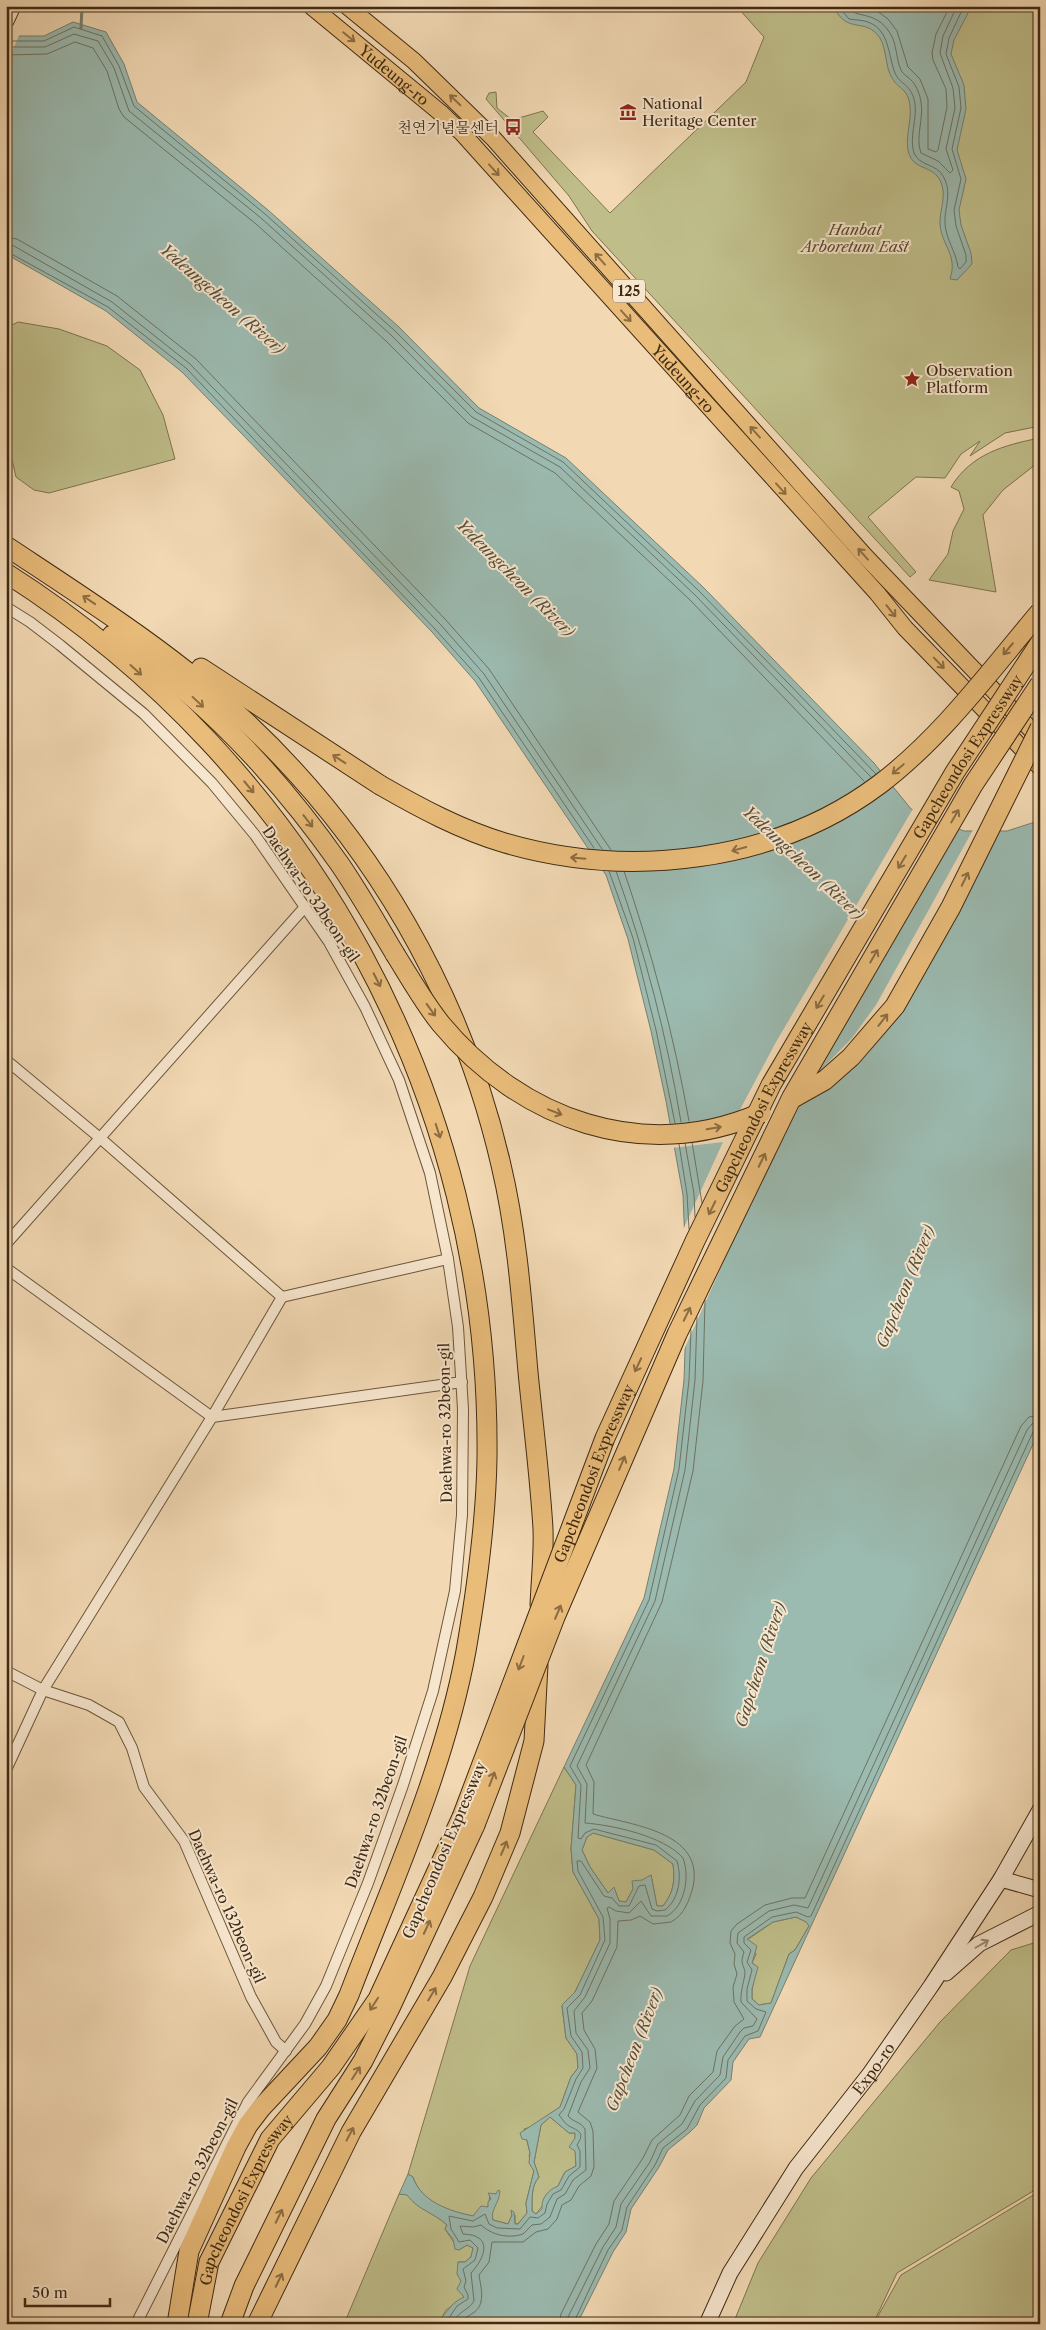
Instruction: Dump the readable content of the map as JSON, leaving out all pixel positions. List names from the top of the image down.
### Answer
{
  "streets": {
    "highway": ["Gapcheondosi Expressway"],
    "main road": ["Yudeung-ro", "125", "Expo-ro"],
    "street": ["Daehwa-ro 32beon-gil", "Daehwa-ro 132beon-gil"]
  },
  "crossings": [
    ["Daehwa-ro 32beon-gil", "Daehwa-ro 132beon-gil"]
  ],
  "water": ["Yedeungcheon (River)", "Gapcheon (River)"],
  "parks": ["Hanbat Arboretum East"],
  "places": {
    "museum": ["National Heritage Center"],
    "bus stop": ["천연기념물센터"],
    "place": ["Observation Platform"]
  },
  "scale_bar": "50 m"
}
